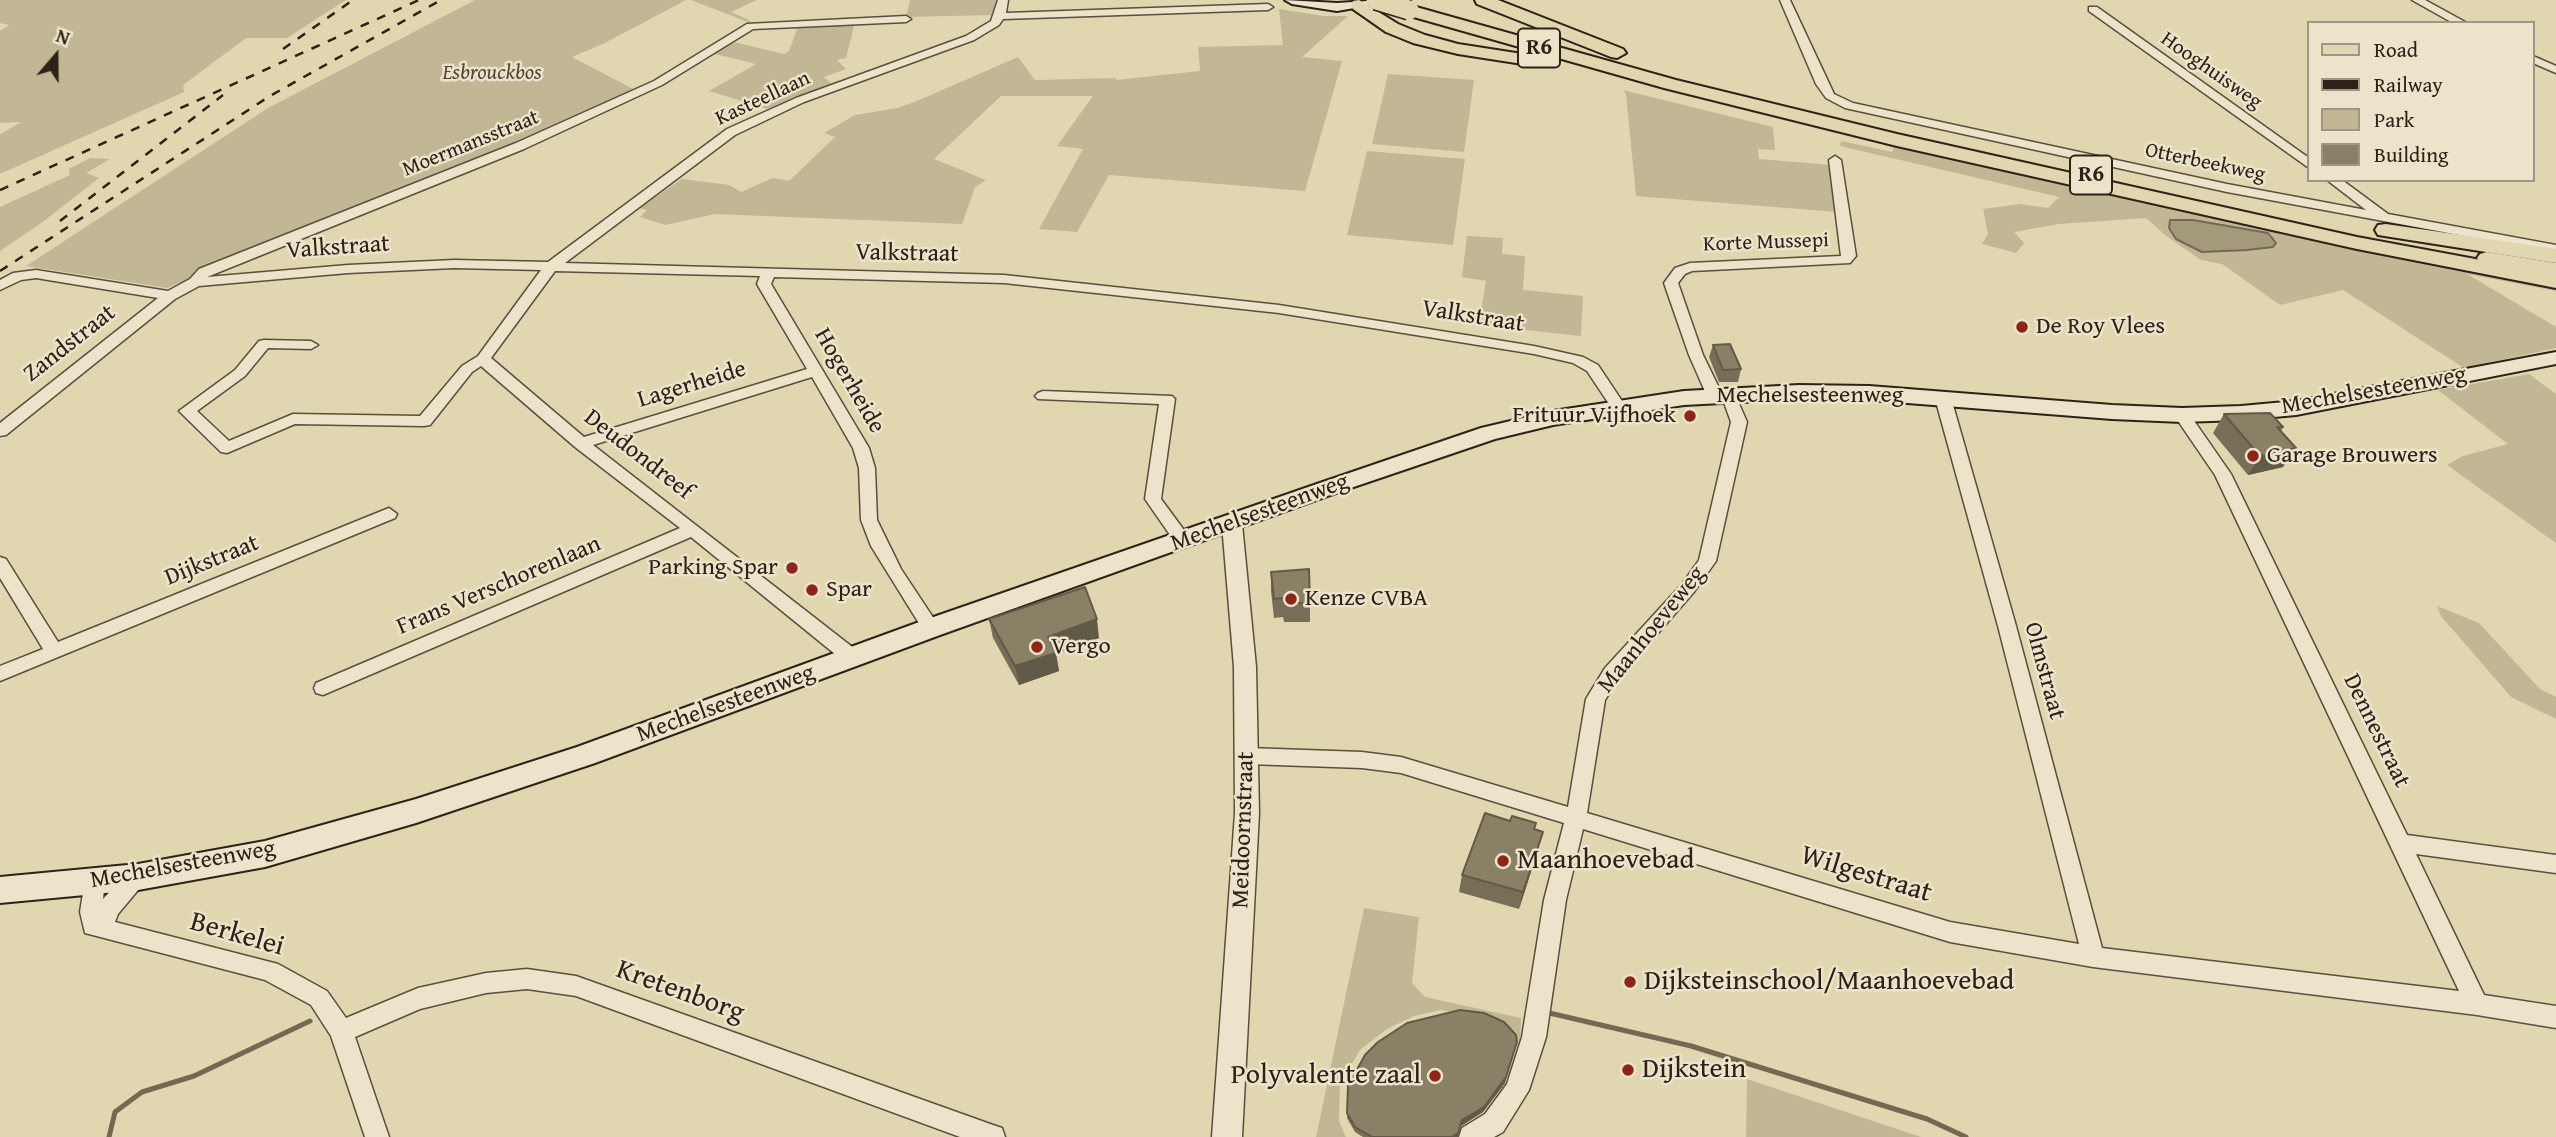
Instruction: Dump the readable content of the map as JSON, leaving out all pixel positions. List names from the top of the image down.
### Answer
{
  "streets": {
    "highway": ["R6"],
    "main road": ["Mechelsesteenweg"],
    "street": [
      "Hooghuisweg",
      "Kasteellaan",
      "Moermansstraat",
      "Otterbeekweg",
      "Korte Mussepi",
      "Valkstraat",
      "Zandstraat",
      "Hogerheide",
      "Lagerheide",
      "Deudondreef",
      "Dijkstraat",
      "Frans Verschorenlaan",
      "Maanhoeveweg",
      "Olmstraat",
      "Dennestraat",
      "Meidoornstraat",
      "Wilgestraat",
      "Berkelei",
      "Kretenborg"
    ]
  },
  "crossings": [
    ["Kasteellaan", "Valkstraat"],
    ["Moermansstraat", "Valkstraat"],
    ["Korte Mussepi", "Mechelsesteenweg"],
    ["Korte Mussepi", "Maanhoeveweg"],
    ["Valkstraat", "Zandstraat"],
    ["Valkstraat", "Hogerheide"],
    ["Valkstraat", "Mechelsesteenweg"],
    ["Hogerheide", "Lagerheide"],
    ["Hogerheide", "Mechelsesteenweg"],
    ["Lagerheide", "Deudondreef"],
    ["Mechelsesteenweg", "Deudondreef"],
    ["Mechelsesteenweg", "Maanhoeveweg"],
    ["Mechelsesteenweg", "Olmstraat"],
    ["Mechelsesteenweg", "Dennestraat"],
    ["Mechelsesteenweg", "Meidoornstraat"],
    ["Deudondreef", "Frans Verschorenlaan"],
    ["Maanhoeveweg", "Wilgestraat"],
    ["Olmstraat", "Wilgestraat"],
    ["Dennestraat", "Wilgestraat"],
    ["Meidoornstraat", "Wilgestraat"],
    ["Berkelei", "Kretenborg"]
  ],
  "parks": ["Esbrouckbos"],
  "places": [
    "De Roy Vlees",
    "Frituur Vijfhoek",
    "Garage Brouwers",
    "Parking Spar",
    "Spar",
    "Kenze CVBA",
    "Vergo",
    "Maanhoevebad",
    "Dijksteinschool/Maanhoevebad",
    "Dijkstein",
    "Polyvalente zaal"
  ],
  "legend": [
    "Road",
    "Railway",
    "Park",
    "Building"
  ],
  "north": "top"
}
